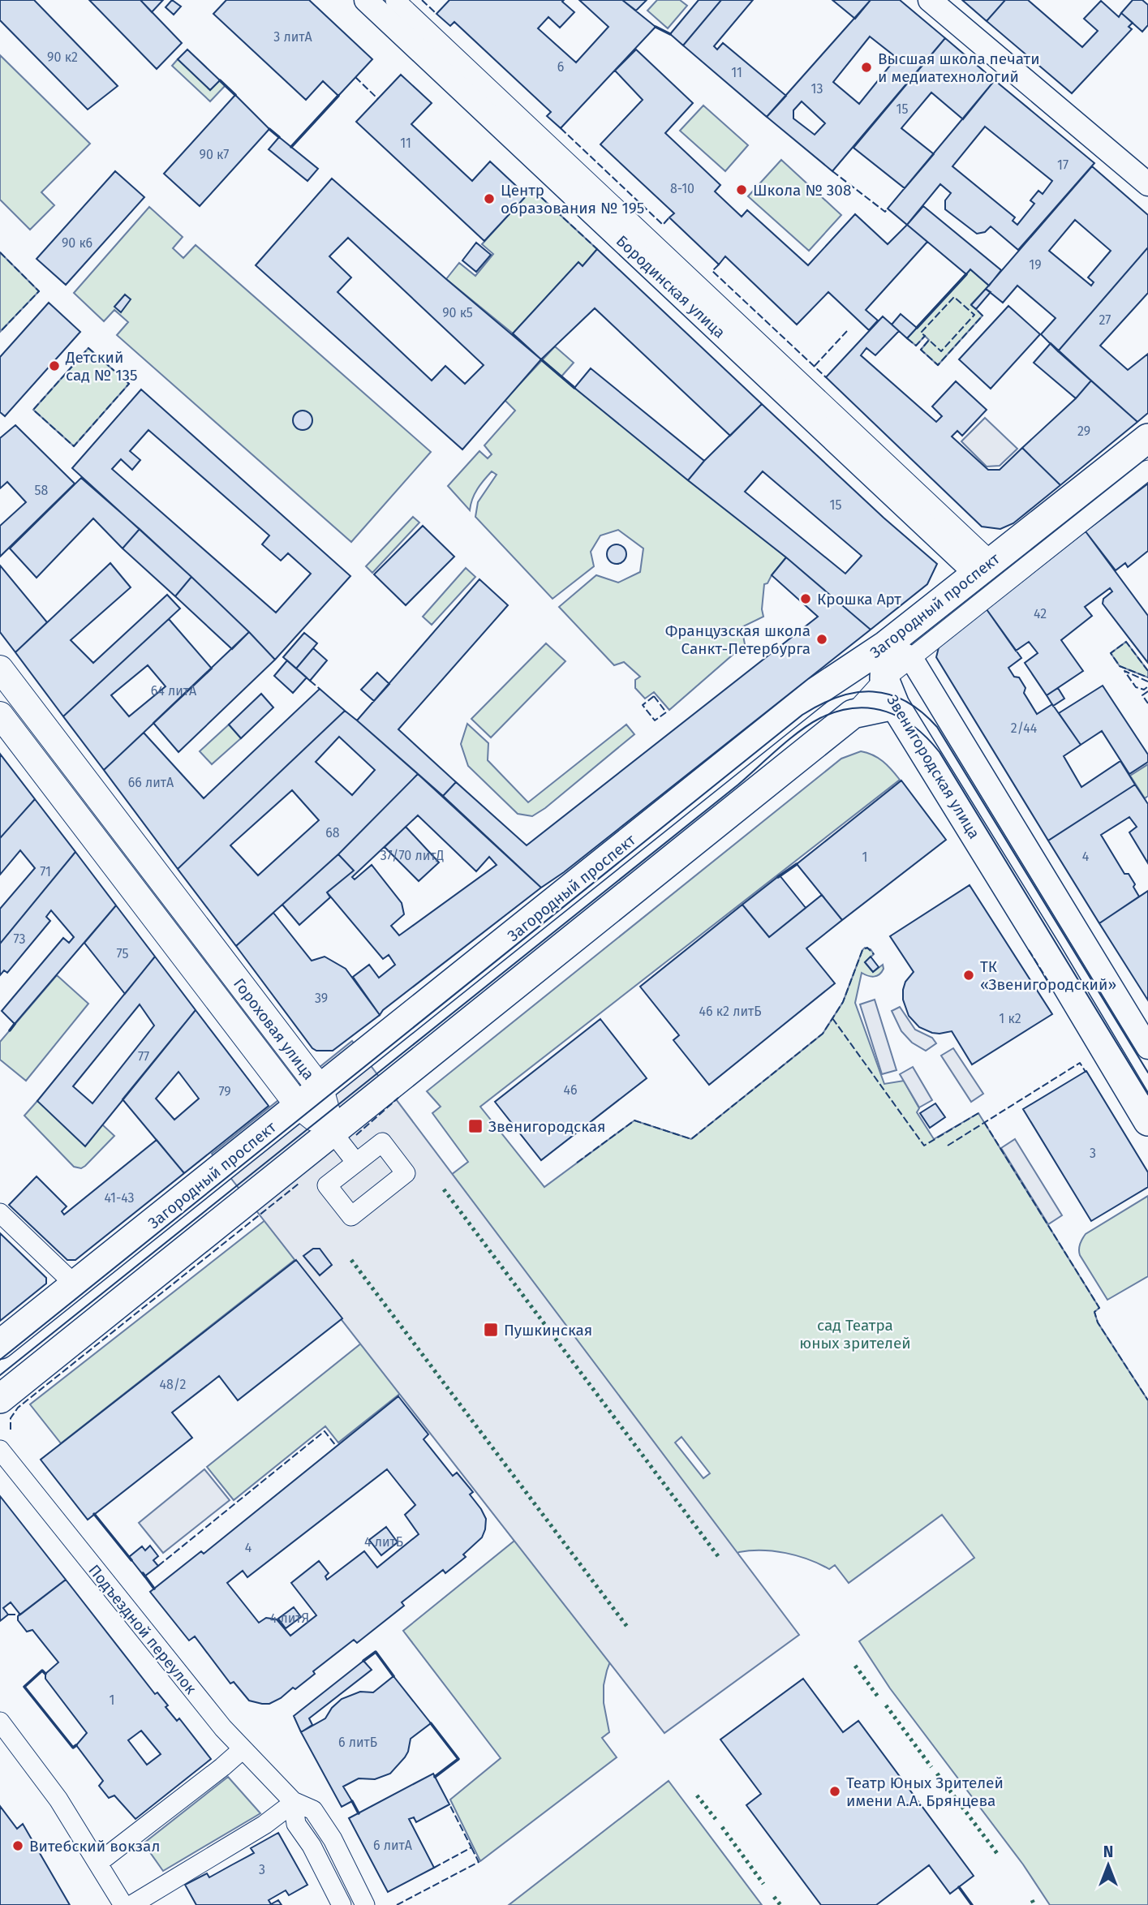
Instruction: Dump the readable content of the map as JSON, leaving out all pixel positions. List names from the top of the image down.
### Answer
{
  "streets": {
    "main road": ["Загородный проспект", "Звенигородская улица", "Гороховая улица"],
    "street": ["Бородинская улица", "Подъездной переулок"]
  },
  "crossings": [
    ["Бородинская улица", "Загородный проспект"],
    ["Загородный проспект", "Звенигородская улица"],
    ["Загородный проспект", "Гороховая улица"]
  ],
  "parks": ["сад Театра юных зрителей"],
  "places": {
    "other": [
      "Высшая школа печати и медиатехнологий",
      "Школа № 308",
      "Центр образования № 195",
      "Детский сад № 135",
      "Крошка Арт",
      "Французская школа Санкт-Петербурга",
      "ТК «Звенигородский»",
      "Театр Юных Зрителей имени А.А. Брянцева",
      "Витебский вокзал"
    ],
    "transit": ["Звенигородская", "Пушкинская"]
  },
  "house_numbers": [
    "3 литА",
    "90 к2",
    "6",
    "11",
    "13",
    "15",
    "11",
    "90 к7",
    "17",
    "8-10",
    "90 к6",
    "19",
    "90 к5",
    "27",
    "29",
    "58",
    "15",
    "42",
    "64 литА",
    "2/44",
    "66 литА",
    "68",
    "37/70 литД",
    "4",
    "1",
    "71",
    "73",
    "75",
    "39",
    "46 к2 литБ",
    "1 к2",
    "77",
    "46",
    "79",
    "3",
    "41-43",
    "48/2",
    "4 литБ",
    "4",
    "4 литЯ",
    "1",
    "6 литБ",
    "6 литА",
    "3"
  ],
  "north": "top"
}
